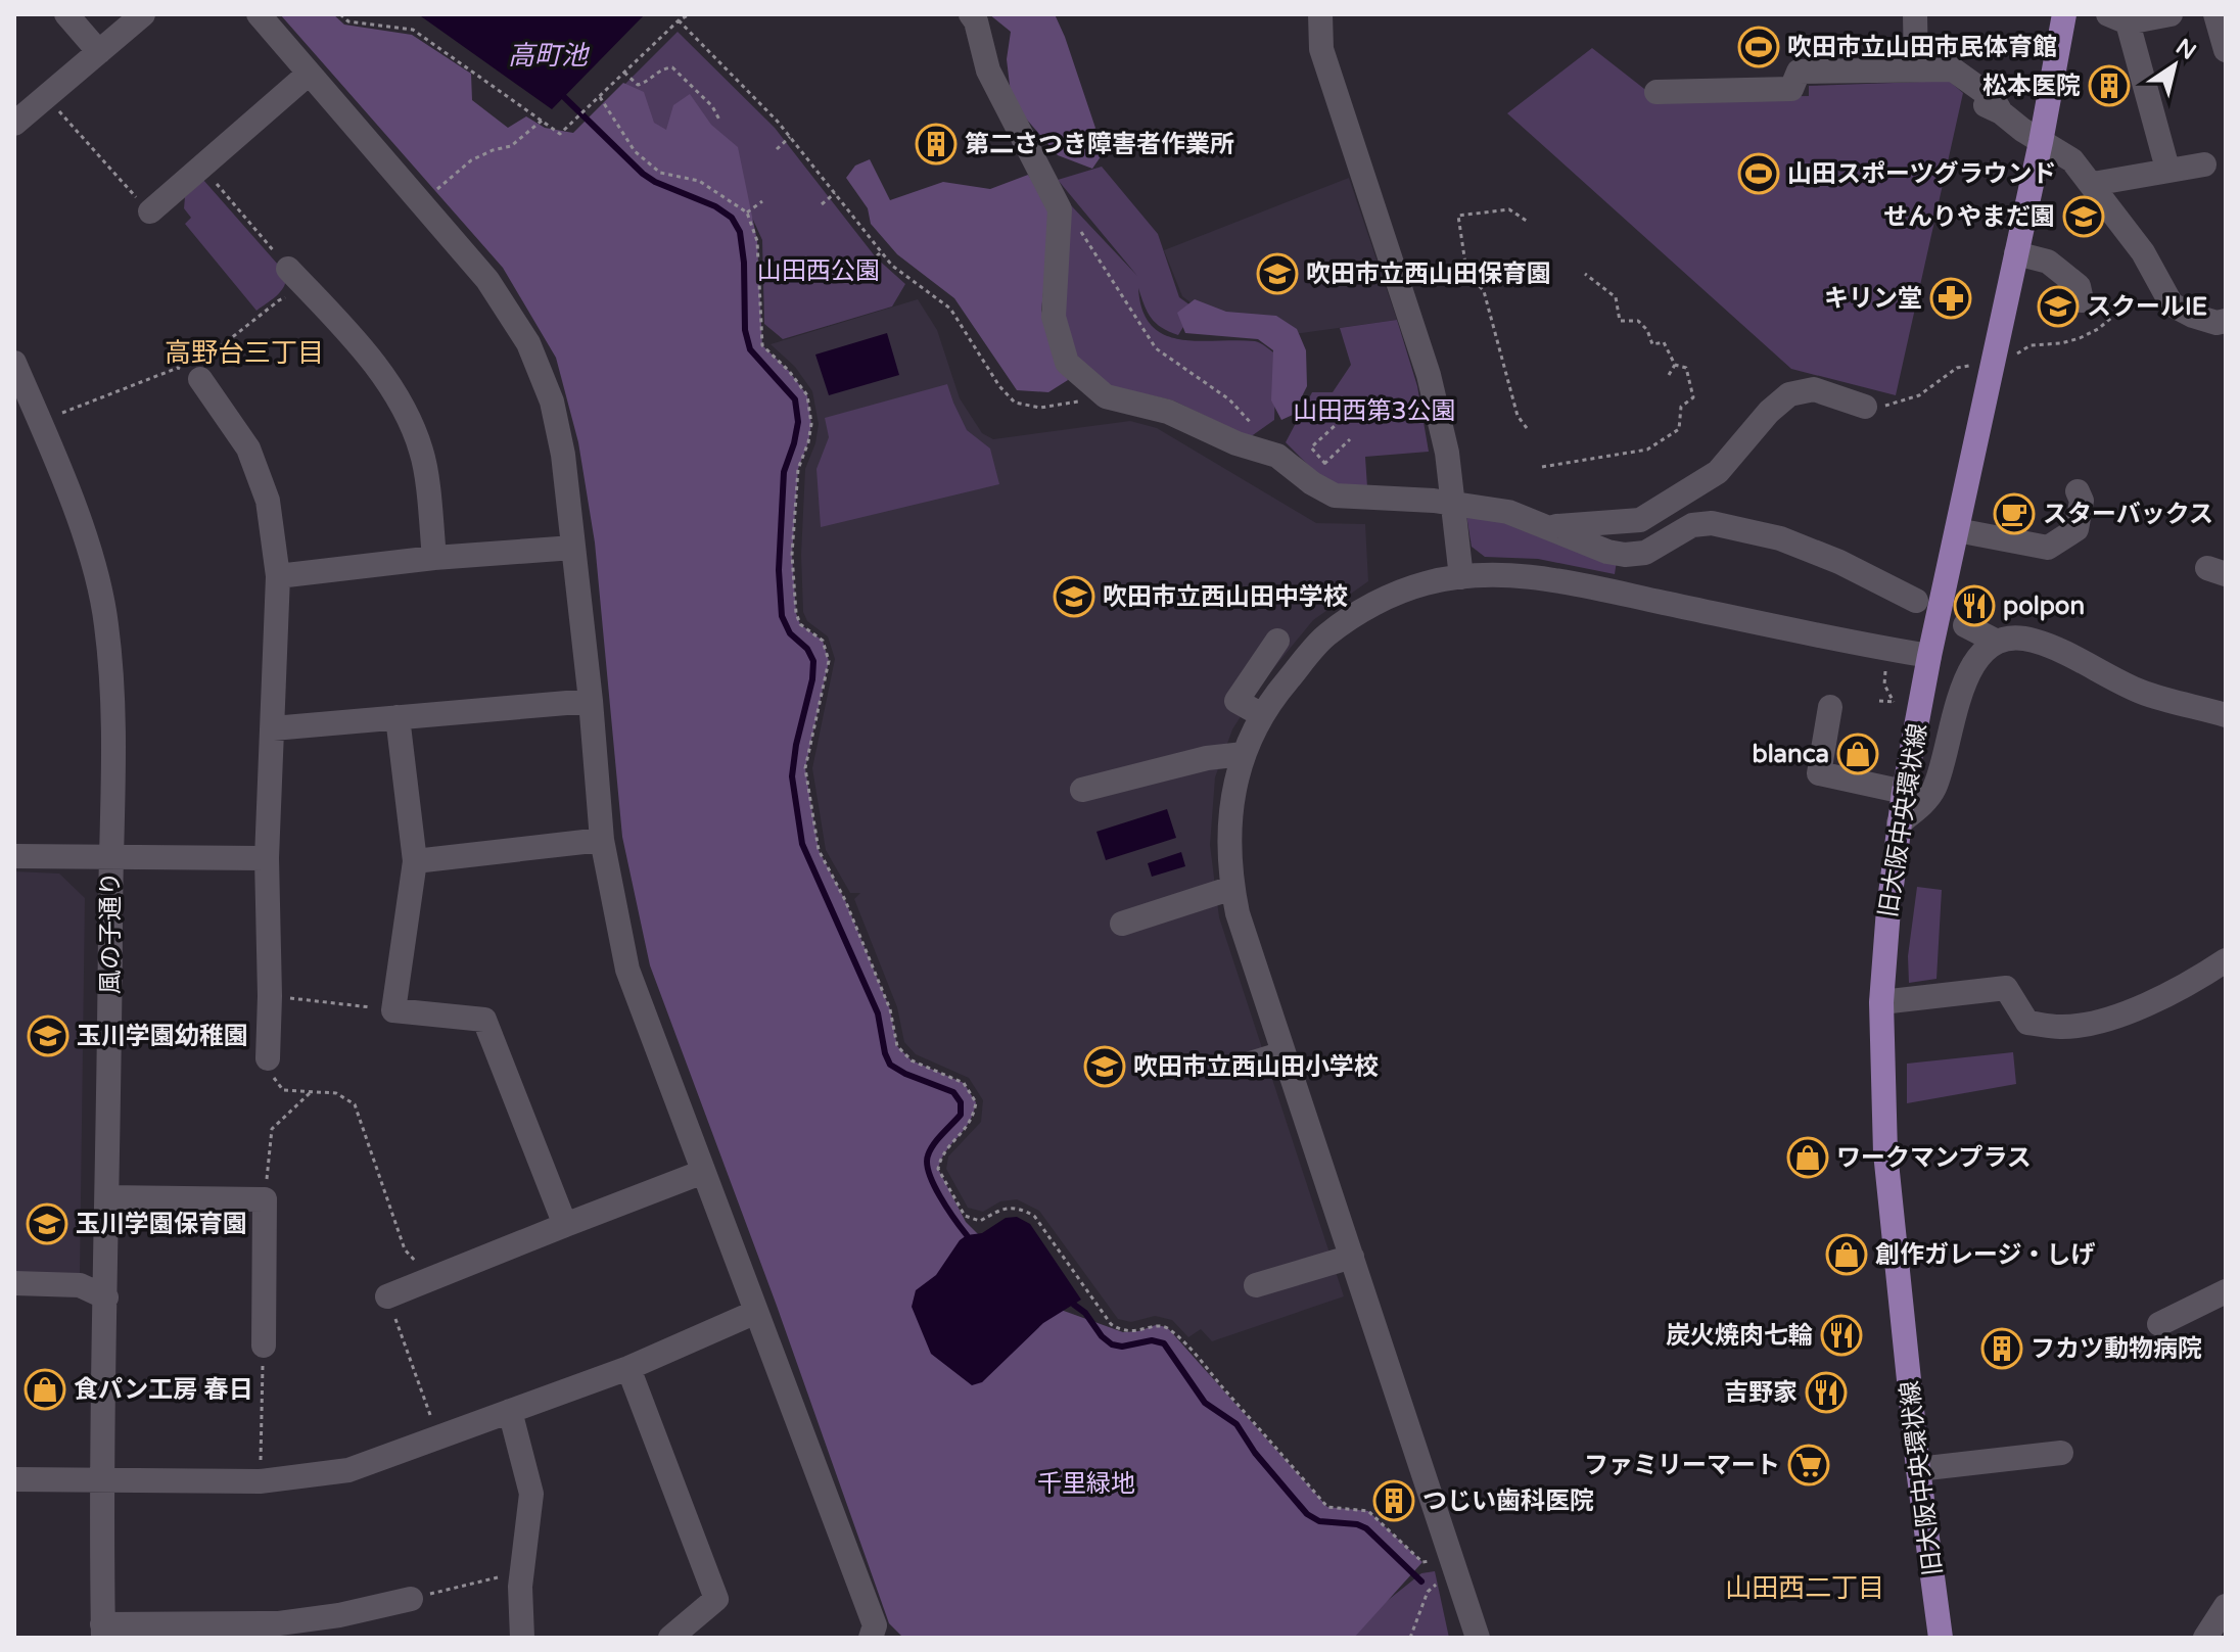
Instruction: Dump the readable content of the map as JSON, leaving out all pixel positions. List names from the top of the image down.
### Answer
{
  "streets": {
    "main road": ["旧大阪中央環状線"],
    "street": ["風の子通り"]
  },
  "districts": ["高野台三丁目", "山田西二丁目"],
  "water": ["高町池"],
  "parks": ["山田西公園", "山田西第3公園", "千里緑地"],
  "places": {
    "sports": ["吹田市立山田市民体育館", "山田スポーツグラウンド"],
    "building": [
      "松本医院",
      "第二さつき障害者作業所",
      "フカツ動物病院",
      "つじい歯科医院"
    ],
    "school or university": [
      "せんりやまだ園",
      "吹田市立西山田保育園",
      "スクールIE",
      "吹田市立西山田中学校",
      "玉川学園幼稚園",
      "吹田市立西山田小学校",
      "玉川学園保育園"
    ],
    "pharmacy": ["キリン堂"],
    "cafe": ["スターバックス"],
    "restaurant": ["polpon", "炭火焼肉七輪", "吉野家"],
    "shop": [
      "blanca",
      "ワークマンプラス",
      "創作ガレージ・しげ",
      "食パン工房 春日"
    ],
    "supermarket": ["ファミリーマート"]
  },
  "north": "top right"
}
